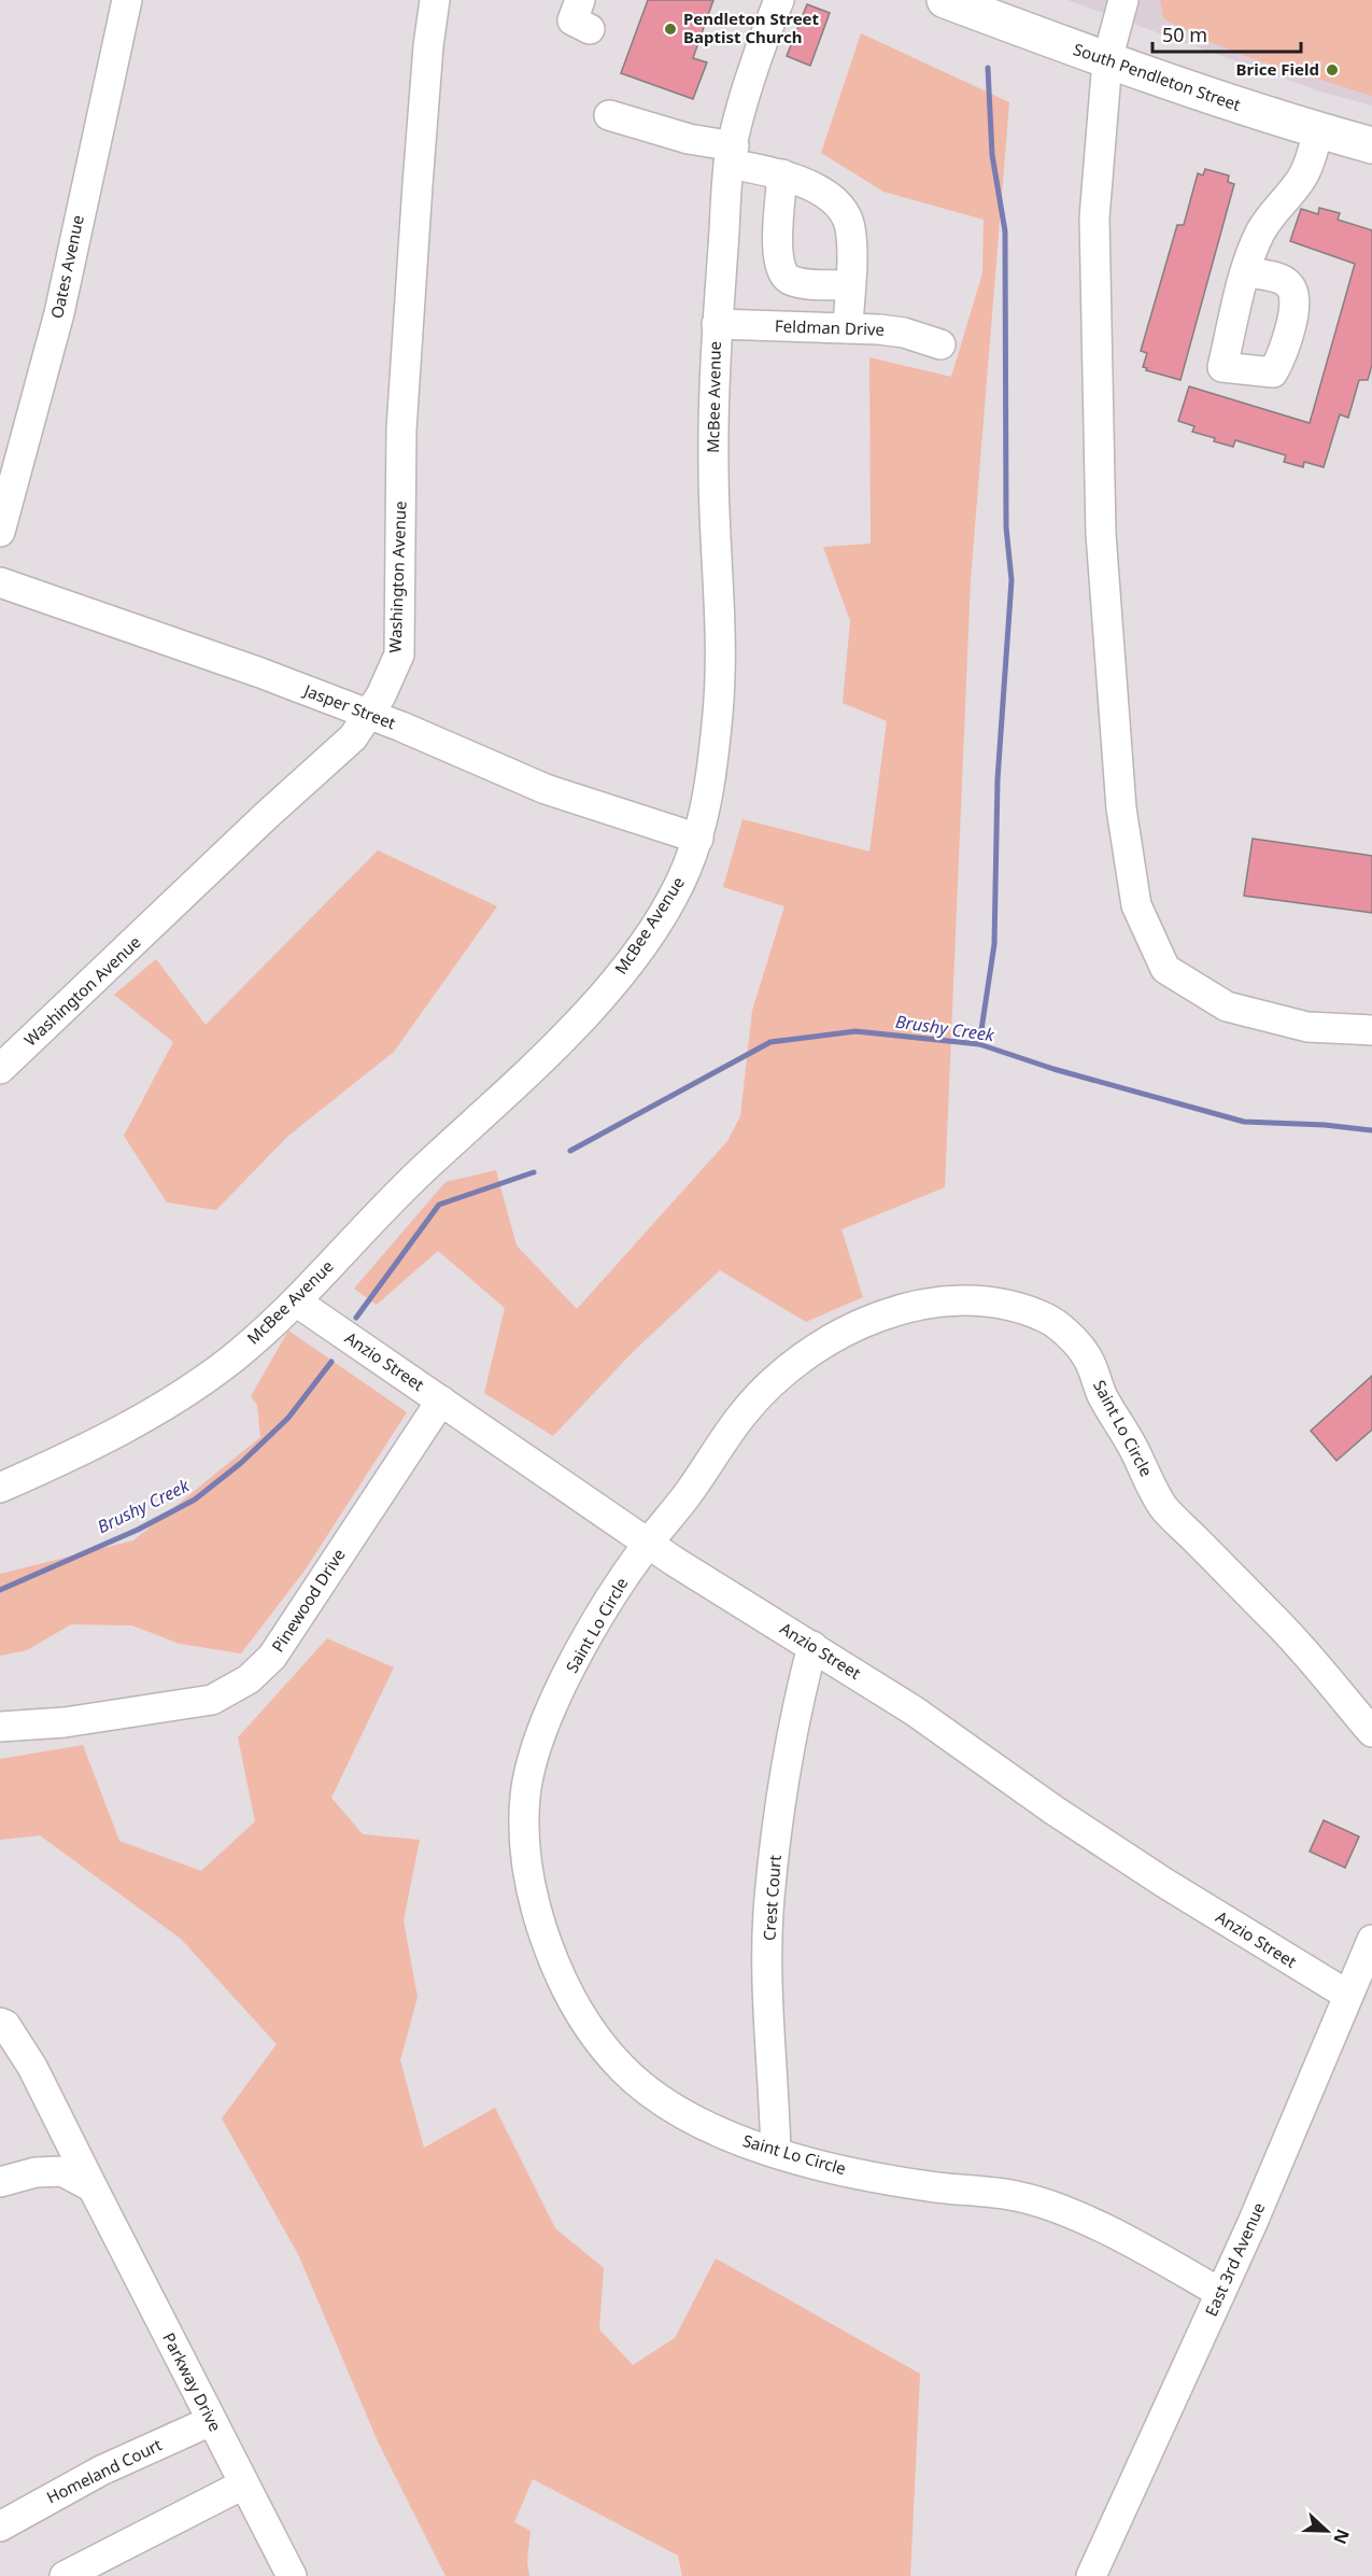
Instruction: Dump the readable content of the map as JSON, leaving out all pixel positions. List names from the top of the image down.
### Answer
{
  "streets": {
    "main road": ["South Pendleton Street"],
    "street": [
      "Oates Avenue",
      "Feldman Drive",
      "McBee Avenue",
      "Washington Avenue",
      "Jasper Street",
      "Anzio Street",
      "Saint Lo Circle",
      "Pinewood Drive",
      "Crest Court",
      "East 3rd Avenue",
      "Parkway Drive",
      "Homeland Court"
    ]
  },
  "crossings": [
    ["Feldman Drive", "McBee Avenue"],
    ["McBee Avenue", "Jasper Street"],
    ["McBee Avenue", "Anzio Street"],
    ["Washington Avenue", "Jasper Street"],
    ["Anzio Street", "Saint Lo Circle"],
    ["Anzio Street", "Pinewood Drive"],
    ["Anzio Street", "Crest Court"],
    ["Anzio Street", "East 3rd Avenue"],
    ["Saint Lo Circle", "Crest Court"],
    ["Saint Lo Circle", "East 3rd Avenue"],
    ["Parkway Drive", "Homeland Court"]
  ],
  "water": ["Brushy Creek"],
  "places": ["Pendleton Street Baptist Church", "Brice Field"],
  "scale_bar": "50 m",
  "north": "right"
}
